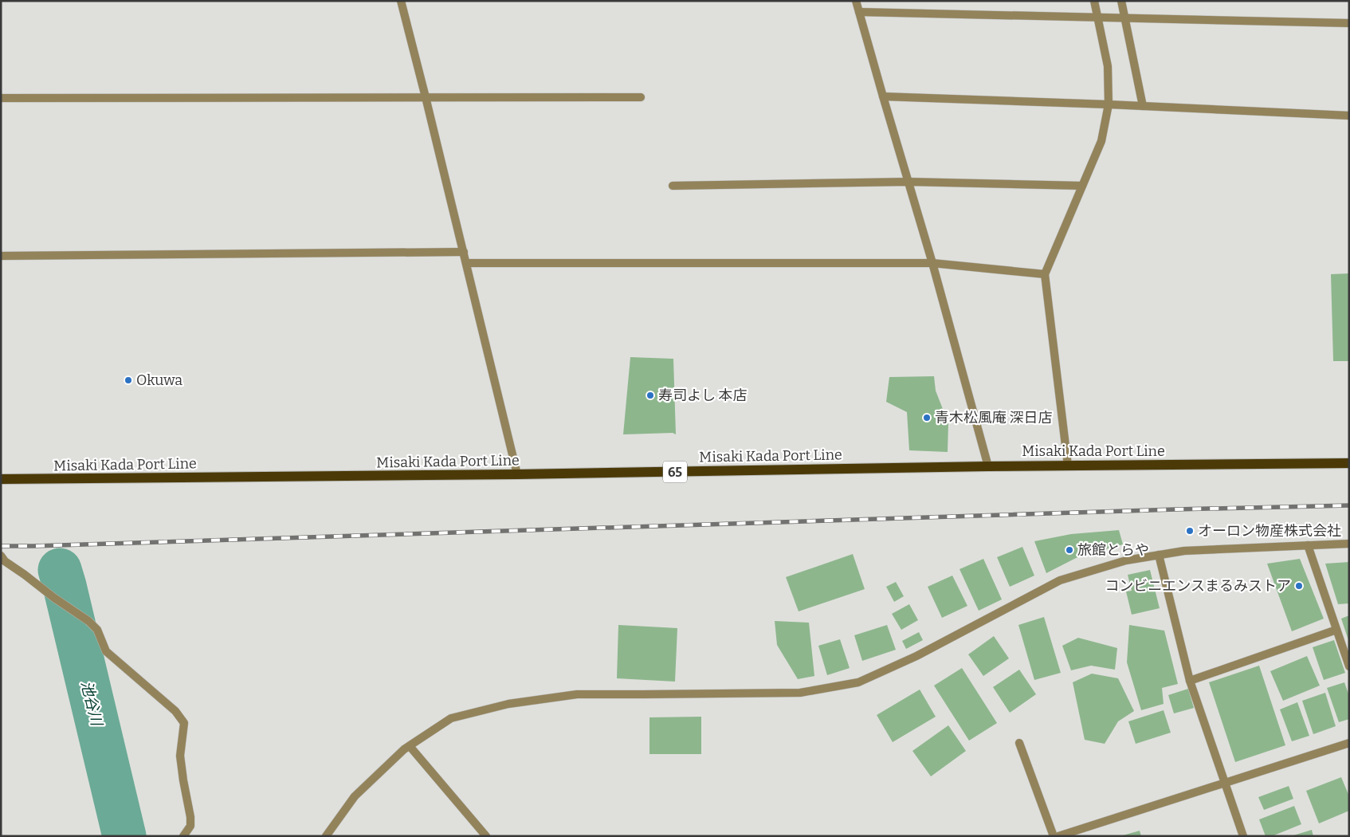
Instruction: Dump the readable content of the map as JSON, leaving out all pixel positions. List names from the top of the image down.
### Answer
{
  "streets": {
    "main road": ["Misaki Kada Port Line", "65"]
  },
  "water": ["池谷川"],
  "places": [
    "Okuwa",
    "寿司よし 本店",
    "青木松風庵 深日店",
    "オーロン物産株式会社",
    "旅館とらや",
    "コンビニエンスまるみストア"
  ]
}
